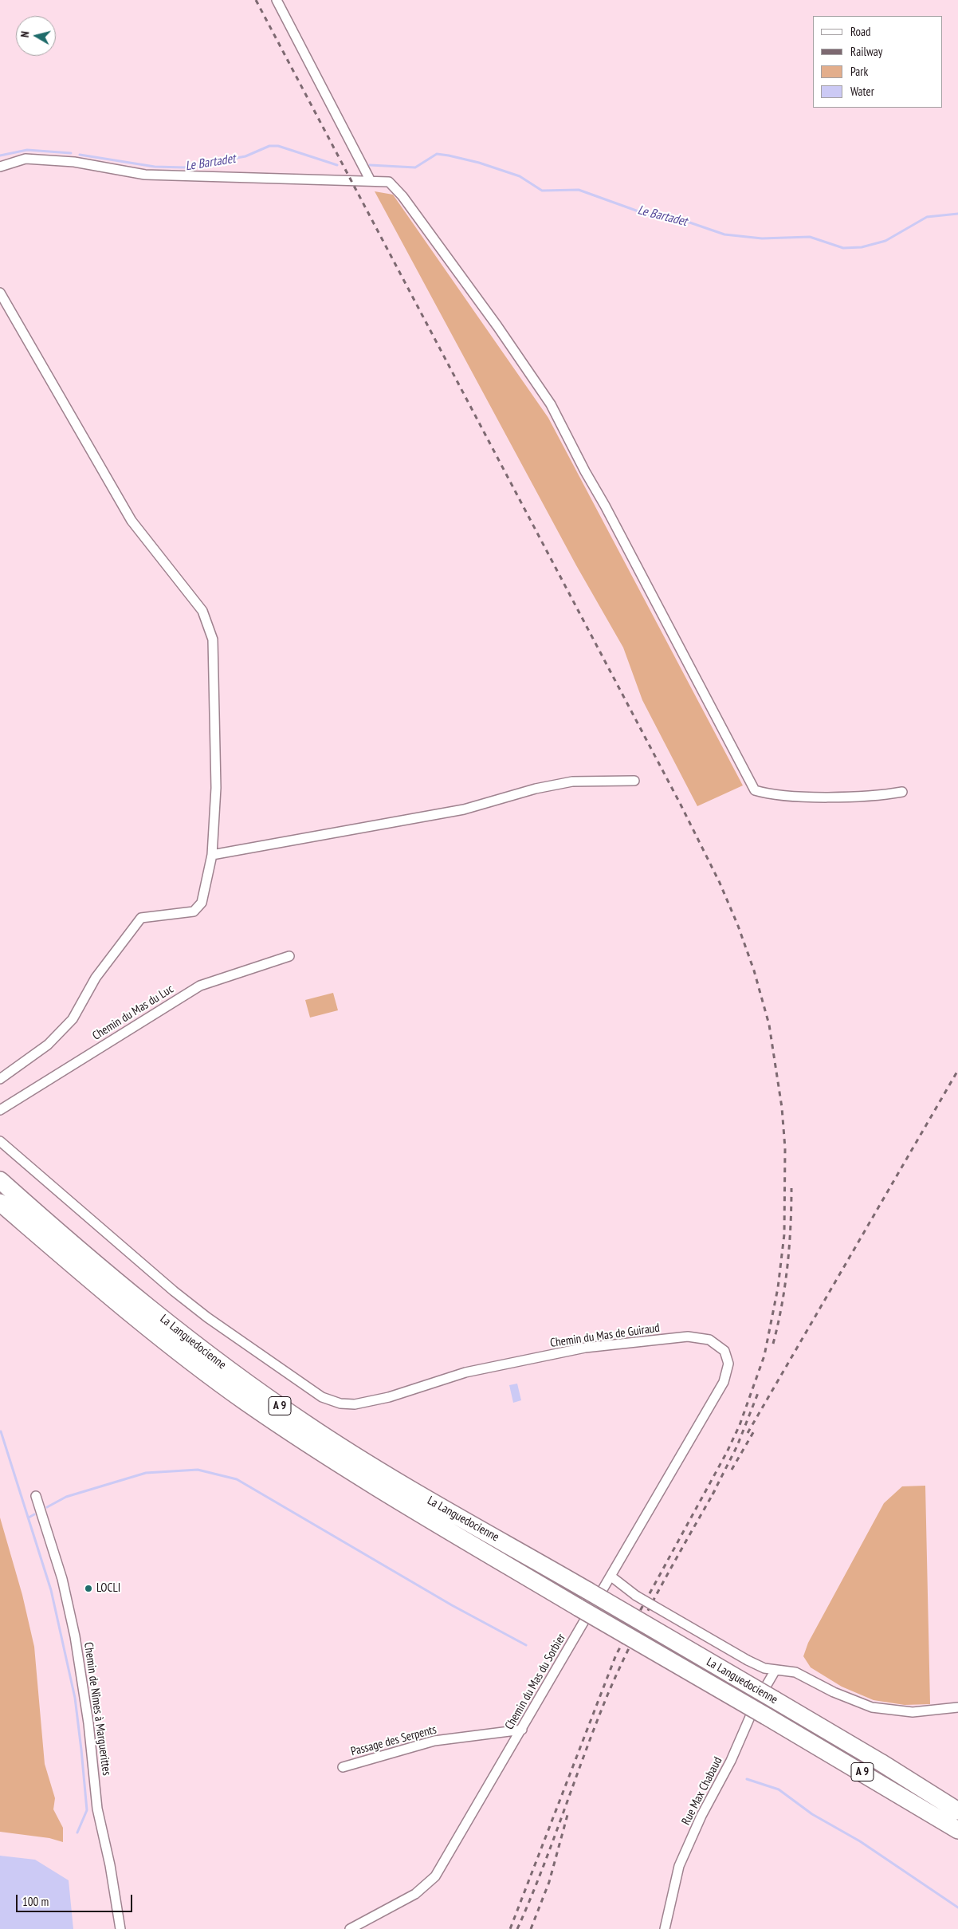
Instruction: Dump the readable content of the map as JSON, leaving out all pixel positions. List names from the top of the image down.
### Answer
{
  "streets": {
    "highway": ["La Languedocienne", "A 9"],
    "street": [
      "Chemin du Mas du Luc",
      "Chemin du Mas de Guiraud",
      "Chemin du Mas du Sorbier",
      "Chemin de Nîmes à Marguerittes",
      "Passage des Serpents",
      "Rue Max Chabaud"
    ]
  },
  "crossings": [
    ["Chemin du Mas de Guiraud", "Chemin du Mas du Sorbier"],
    ["Chemin du Mas du Sorbier", "Passage des Serpents"]
  ],
  "water": ["Le Bartadet"],
  "places": ["LOCLI"],
  "legend": [
    "Road",
    "Railway",
    "Park",
    "Water"
  ],
  "scale_bar": "100 m",
  "north": "left"
}
